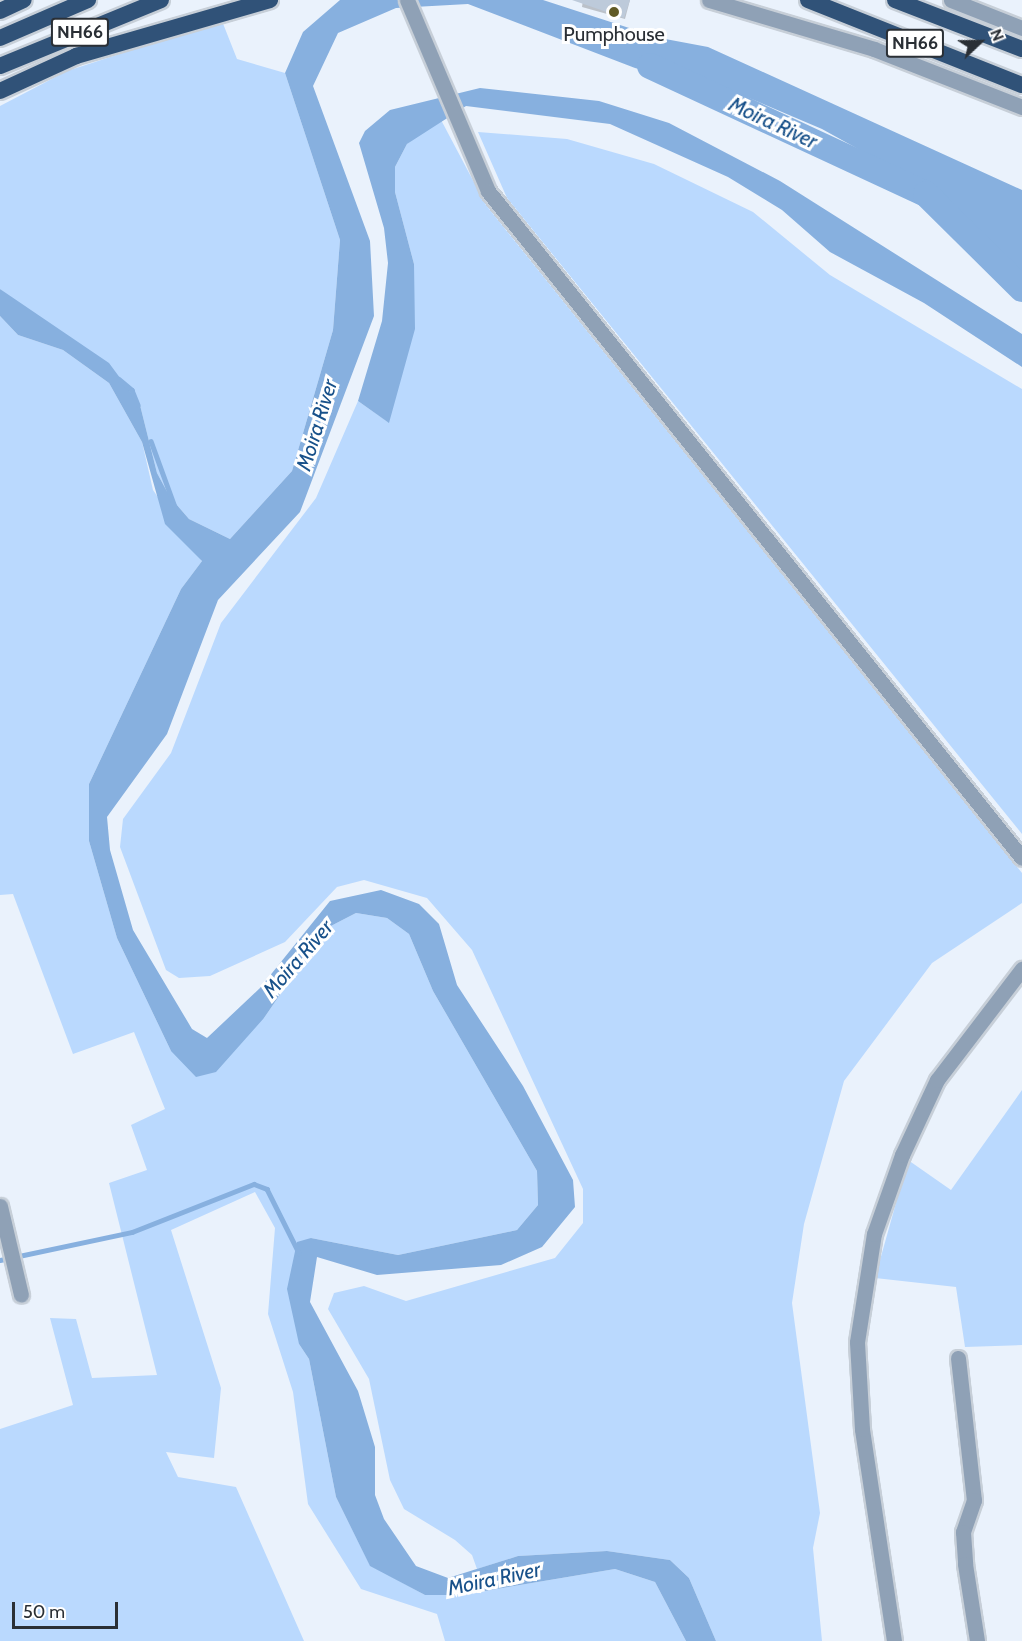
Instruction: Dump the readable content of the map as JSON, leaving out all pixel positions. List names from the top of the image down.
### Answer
{
  "streets": {
    "highway": ["NH66"]
  },
  "water": ["Moira River"],
  "places": ["Pumphouse"],
  "scale_bar": "50 m",
  "north": "right"
}
